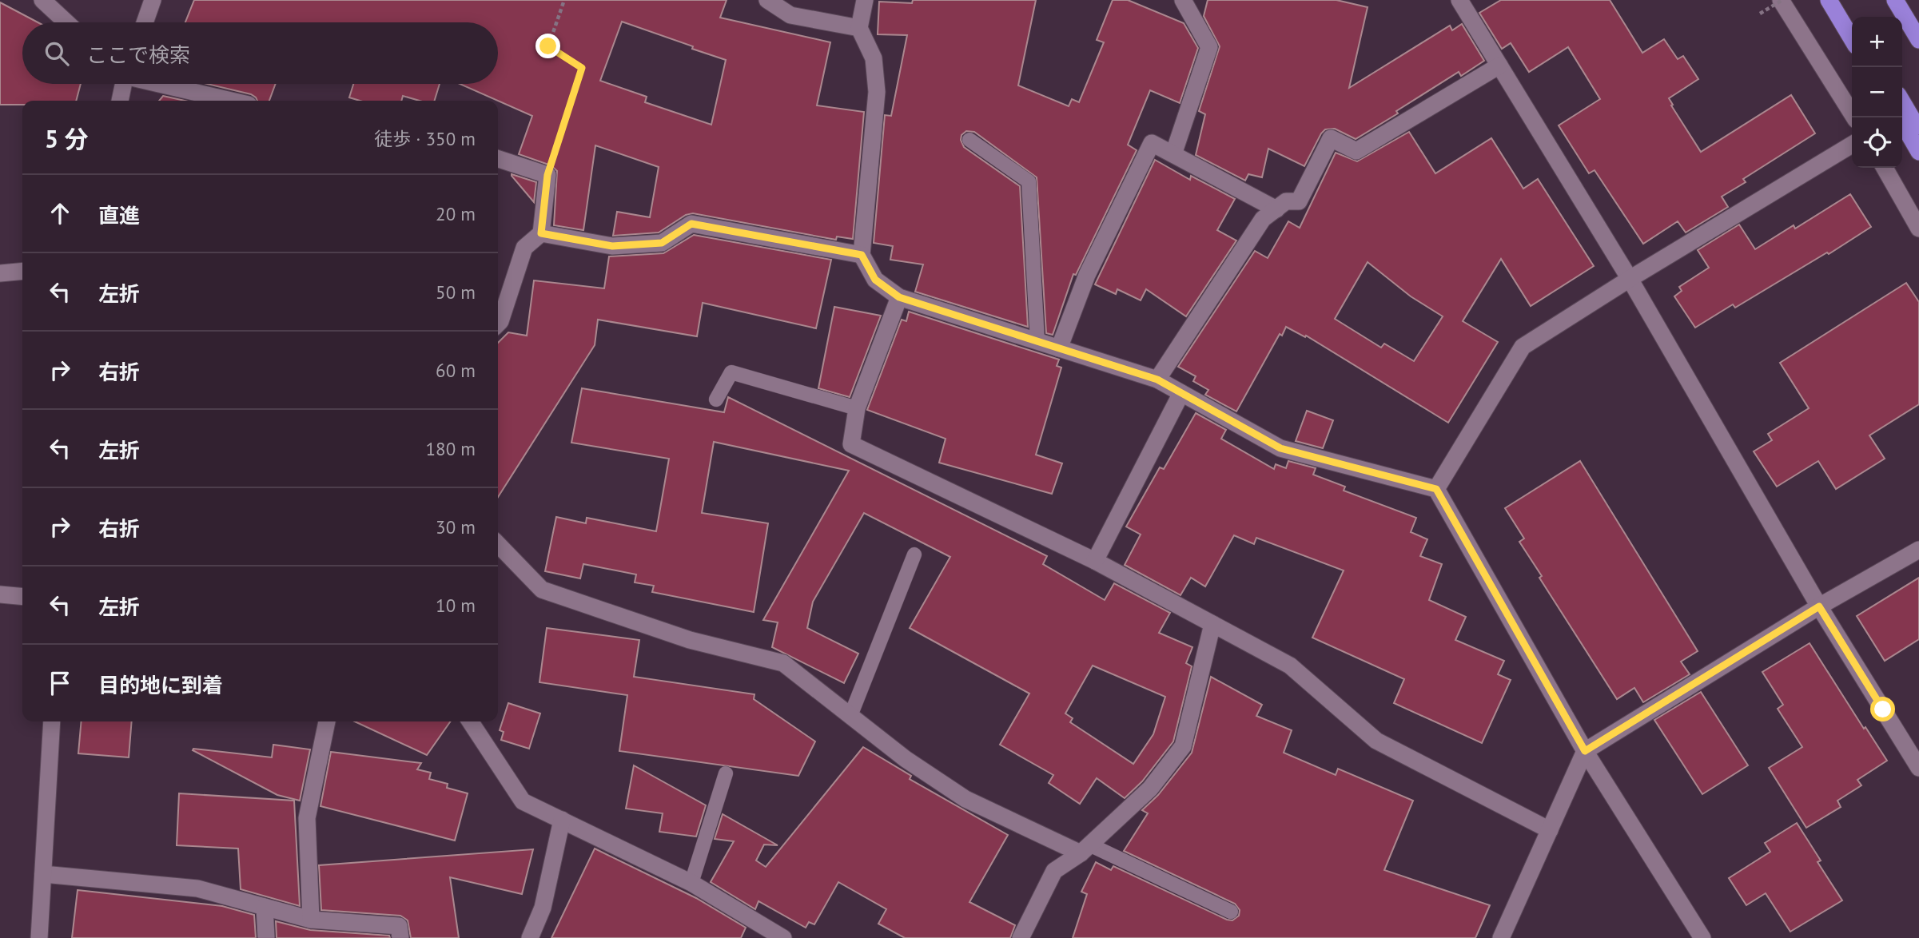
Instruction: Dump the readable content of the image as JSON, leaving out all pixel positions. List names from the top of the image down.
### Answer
{
  "page": {
    "map_buttons": ["+", "−"],
    "search": "ここで検索",
    "heading": ["5 分", "徒歩 · 350 m"],
    "list": [
      ["直進", "20 m"],
      ["左折", "50 m"],
      ["右折", "60 m"],
      ["左折", "180 m"],
      ["右折", "30 m"],
      ["左折", "10 m"],
      "目的地に到着"
    ]
  }
}
